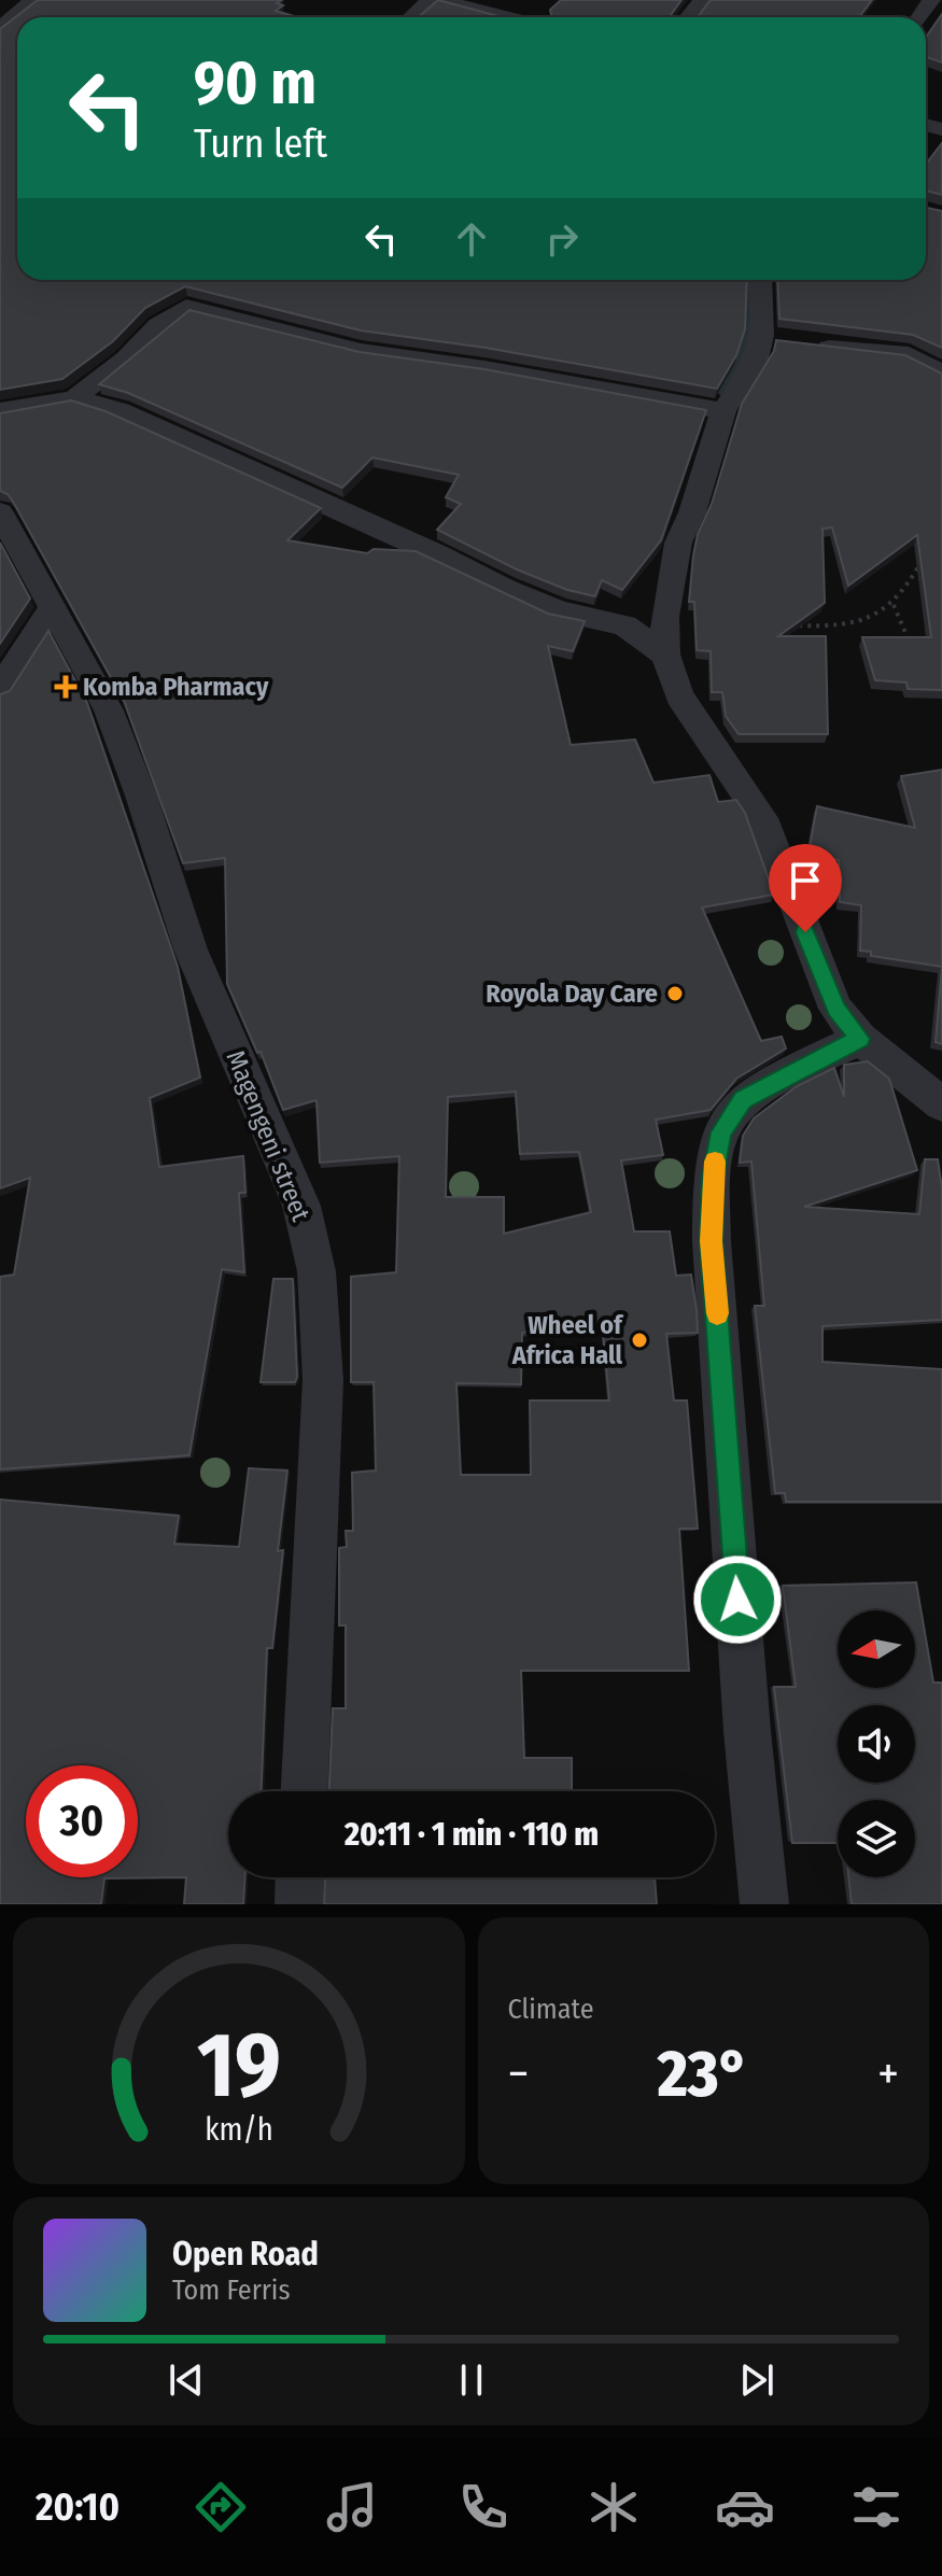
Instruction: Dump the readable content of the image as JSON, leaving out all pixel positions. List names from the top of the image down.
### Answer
{
  "streets": {
    "street": ["Magengeni street"]
  },
  "places": {
    "health": ["Komba Pharmacy"],
    "other": ["Royola Day Care", "Wheel of Africa Hall"]
  },
  "north": "left",
  "page": {
    "turn": ["90 m", "Turn left"],
    "limit": "30",
    "trip": "20:11 · 1 min · 110 m",
    "tile": "Climate",
    "heat": ["−", "23°", "+"],
    "song": ["Open Road", "Tom Ferris"],
    "tabs": "20:10",
    "gauge": ["19", "km/h"]
  }
}
